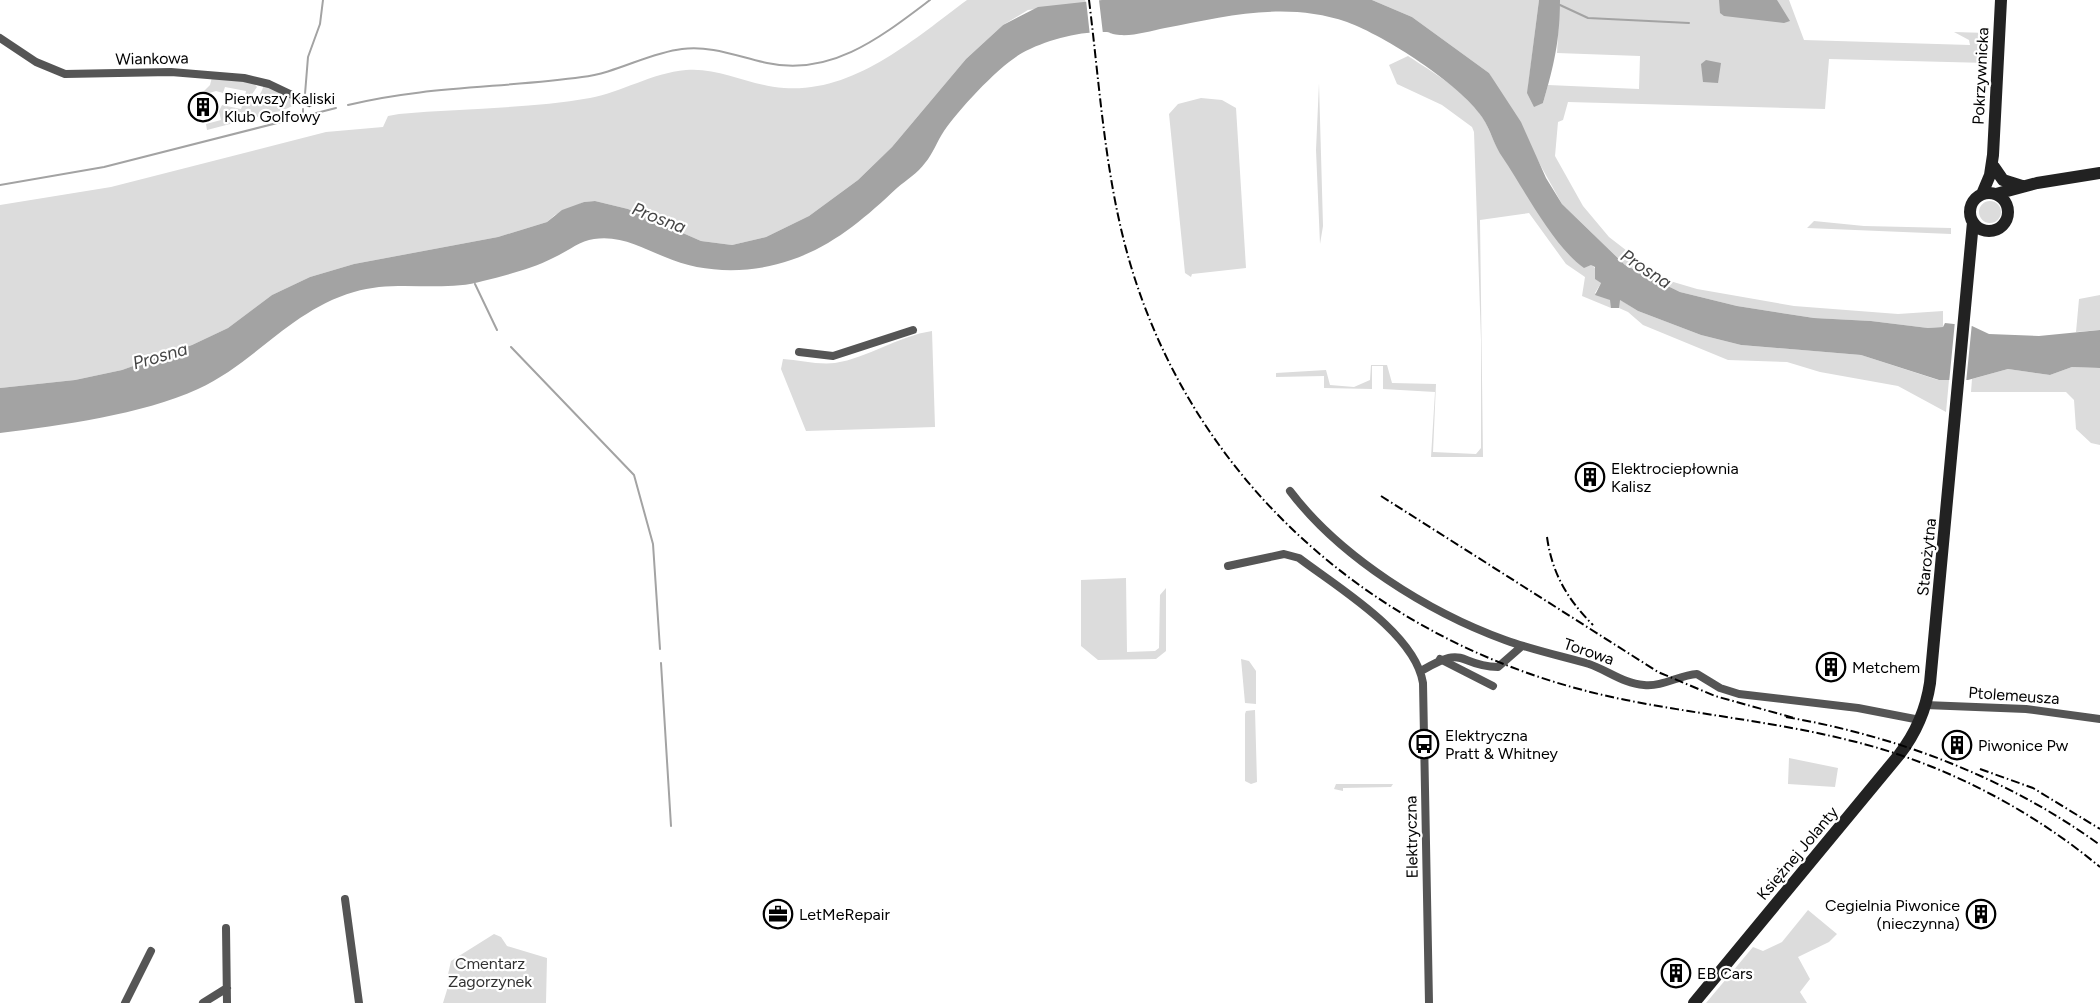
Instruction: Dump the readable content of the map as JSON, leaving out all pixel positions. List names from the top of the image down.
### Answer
{
  "streets": {
    "street": [
      "Wiankowa",
      "Pokrzywnicka",
      "Starożytna",
      "Torowa",
      "Ptolemeusza",
      "Elektryczna",
      "Księżnej Jolanty"
    ]
  },
  "crossings": [
    ["Starożytna", "Torowa"],
    ["Starożytna", "Ptolemeusza"],
    ["Starożytna", "Księżnej Jolanty"],
    ["Torowa", "Księżnej Jolanty"]
  ],
  "water": ["Prosna"],
  "parks": ["Cmentarz Zagorzynek"],
  "places": {
    "building": [
      "Pierwszy Kaliski Klub Golfowy",
      "Elektrociepłownia Kalisz",
      "Metchem",
      "Piwonice Pw",
      "Cegielnia Piwonice (nieczynna)",
      "EB Cars"
    ],
    "bus stop": ["Elektryczna Pratt & Whitney"],
    "office": ["LetMeRepair"]
  }
}
